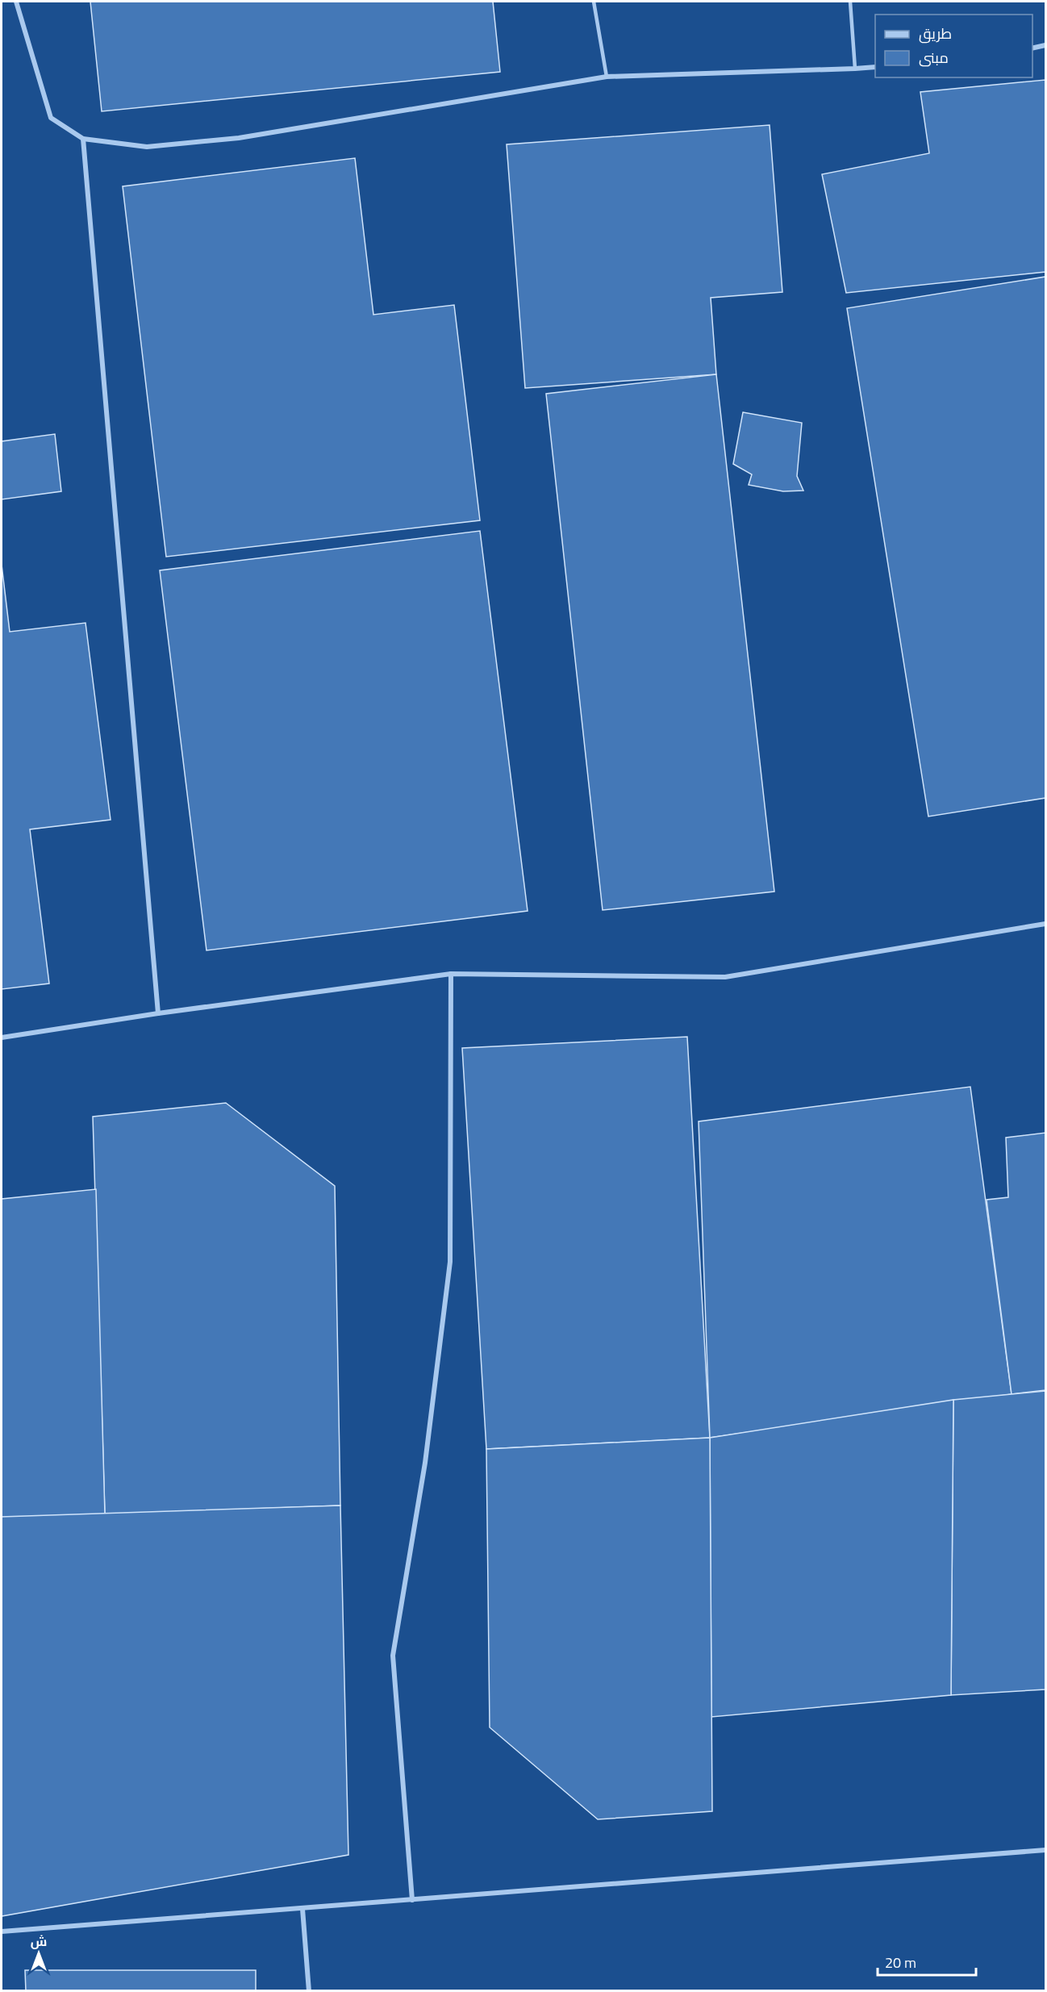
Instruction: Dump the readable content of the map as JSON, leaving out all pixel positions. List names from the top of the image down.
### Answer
{
  "legend": ["طريق", "مبنى"],
  "scale_bar": "20 m",
  "north": "top"
}
